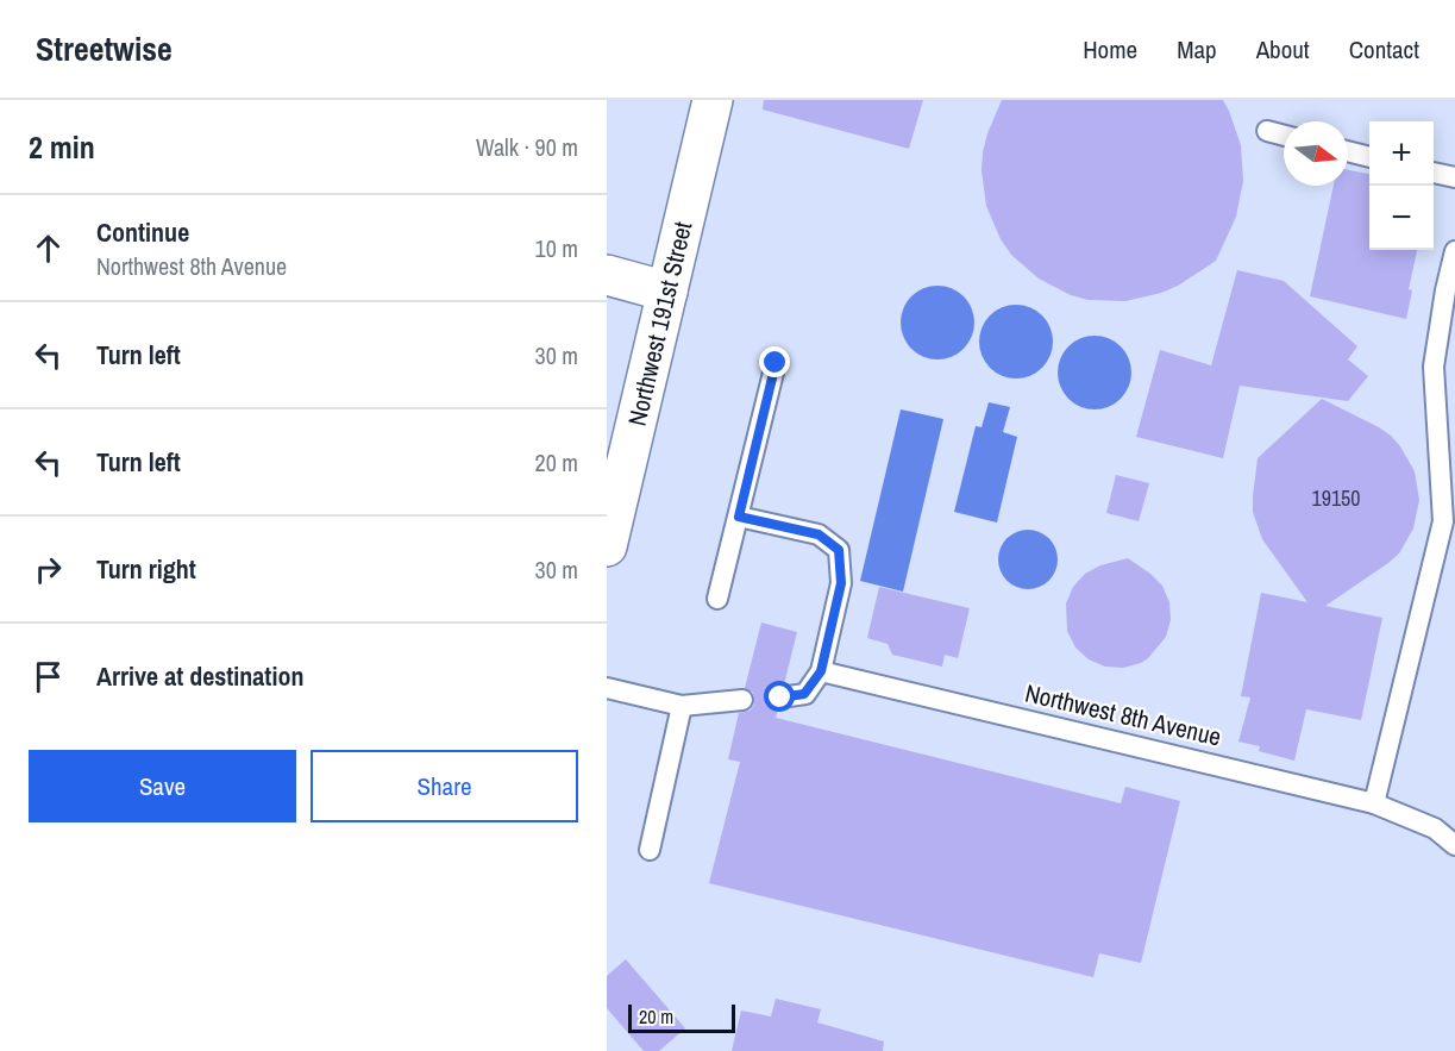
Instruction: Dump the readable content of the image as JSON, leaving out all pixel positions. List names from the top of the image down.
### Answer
{
  "streets": {
    "street": ["Northwest 191st Street"],
    "lane": ["Northwest 8th Avenue"]
  },
  "house_numbers": ["19150"],
  "scale_bar": "20 m",
  "north": "right",
  "page": {
    "header": "Streetwise",
    "nav": [
      "Home",
      "Map",
      "About",
      "Contact"
    ],
    "heading": ["2 min", "Walk · 90 m"],
    "map_buttons": ["+", "−"],
    "list": [
      ["Continue", "Northwest 8th Avenue", "10 m"],
      ["Turn left", "30 m"],
      ["Turn left", "20 m"],
      ["Turn right", "30 m"],
      "Arrive at destination"
    ],
    "buttons": ["Save", "Share"],
    "scale": "20 m"
  }
}
